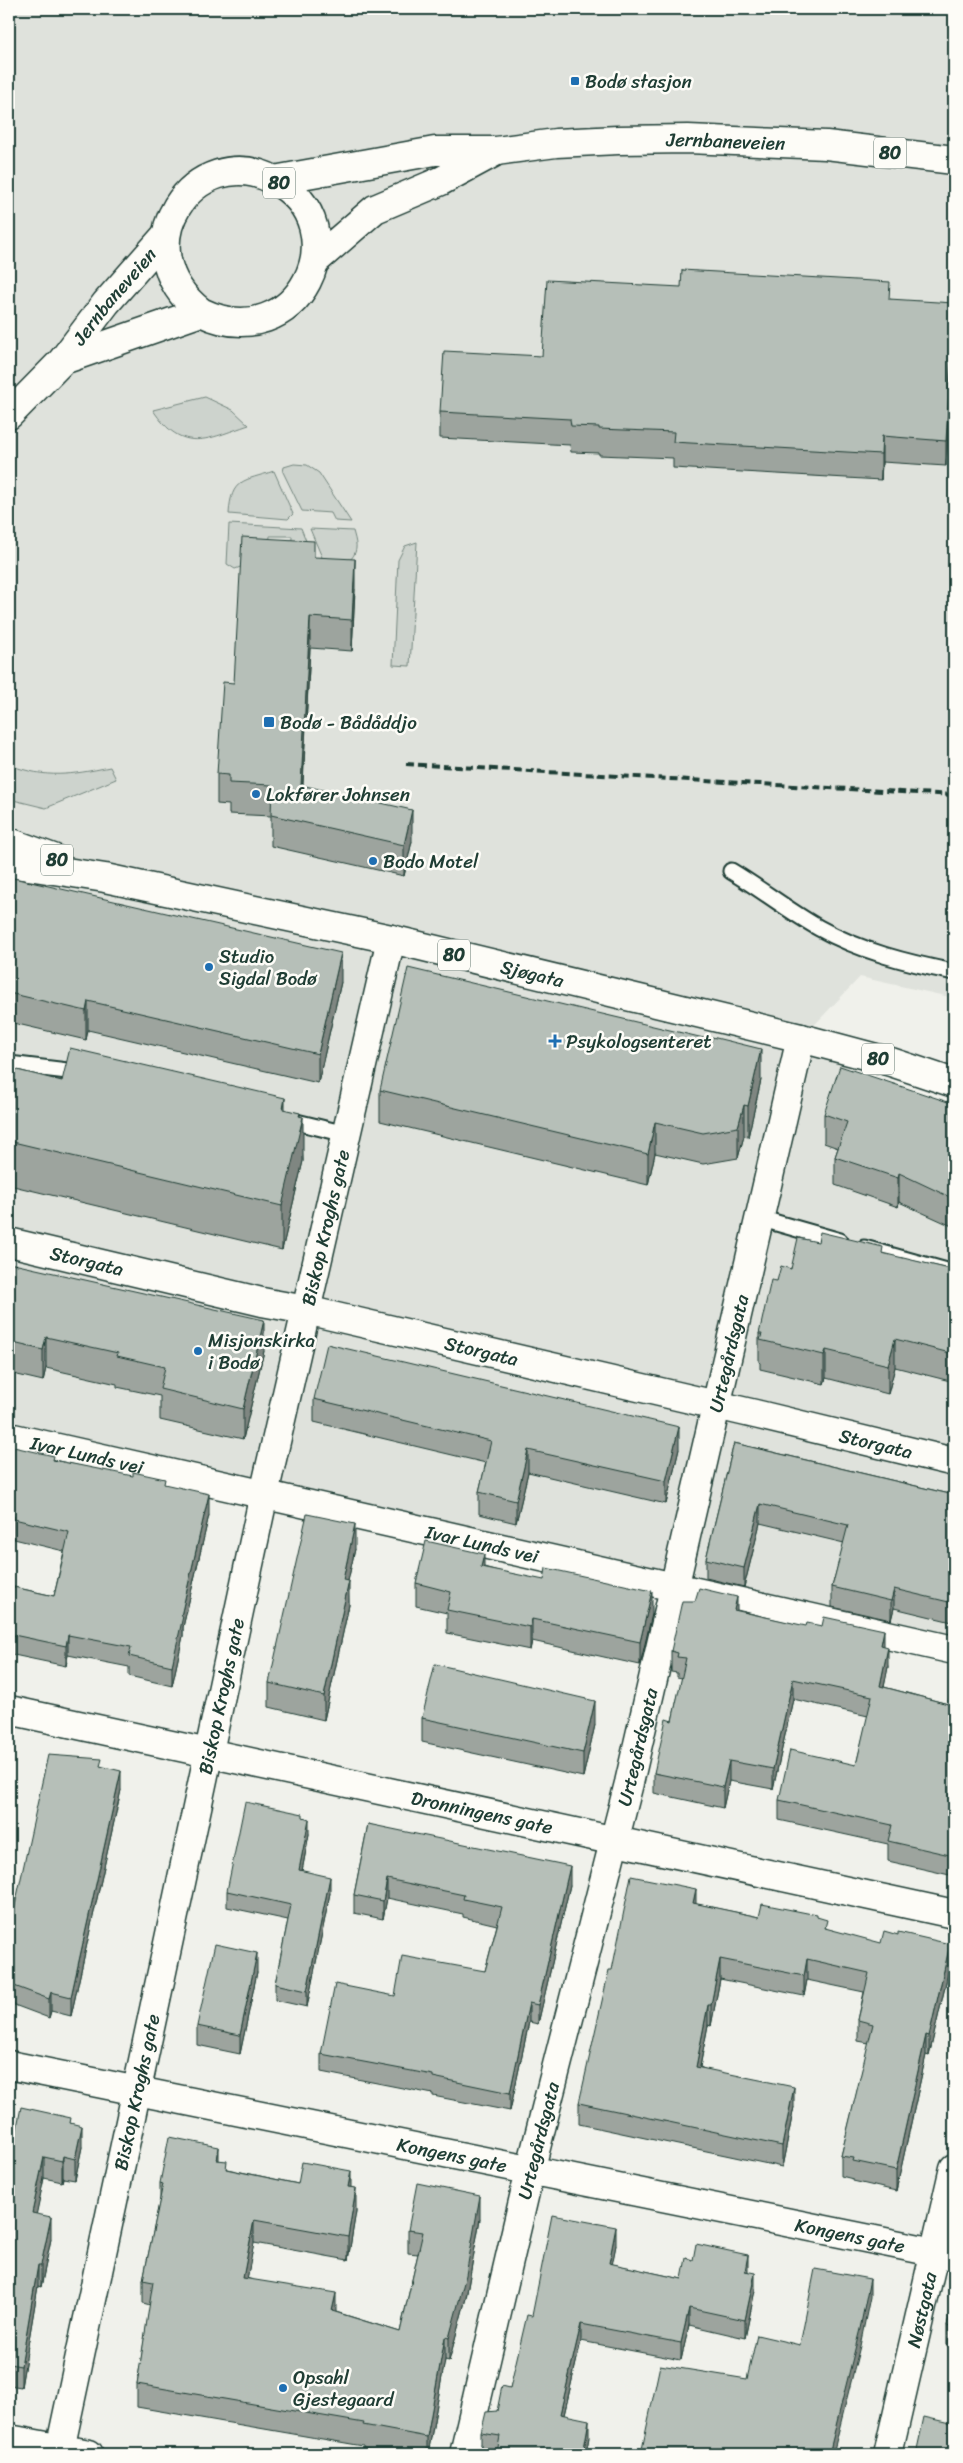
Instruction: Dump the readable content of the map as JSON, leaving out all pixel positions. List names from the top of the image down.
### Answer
{
  "streets": {
    "main road": [
      "Jernbaneveien",
      "80",
      "Sjøgata",
      "Biskop Kroghs gate",
      "Storgata",
      "Urtegårdsgata",
      "Ivar Lunds vei",
      "Dronningens gate",
      "Kongens gate",
      "Nøstgata"
    ]
  },
  "crossings": [
    ["Sjøgata", "Biskop Kroghs gate"],
    ["Sjøgata", "Urtegårdsgata"],
    ["Biskop Kroghs gate", "Storgata"],
    ["Biskop Kroghs gate", "Ivar Lunds vei"],
    ["Biskop Kroghs gate", "Dronningens gate"],
    ["Biskop Kroghs gate", "Kongens gate"],
    ["Storgata", "Urtegårdsgata"],
    ["Urtegårdsgata", "Ivar Lunds vei"],
    ["Urtegårdsgata", "Dronningens gate"],
    ["Urtegårdsgata", "Kongens gate"],
    ["Kongens gate", "Nøstgata"]
  ],
  "places": {
    "transit": ["Bodø stasjon", "Bodø - Bådåddjo"],
    "other": [
      "Lokfører Johnsen",
      "Bodo Motel",
      "Studio Sigdal Bodø",
      "Misjonskirka i Bodø",
      "Opsahl Gjestegaard"
    ],
    "health": ["Psykologsenteret"]
  }
}
